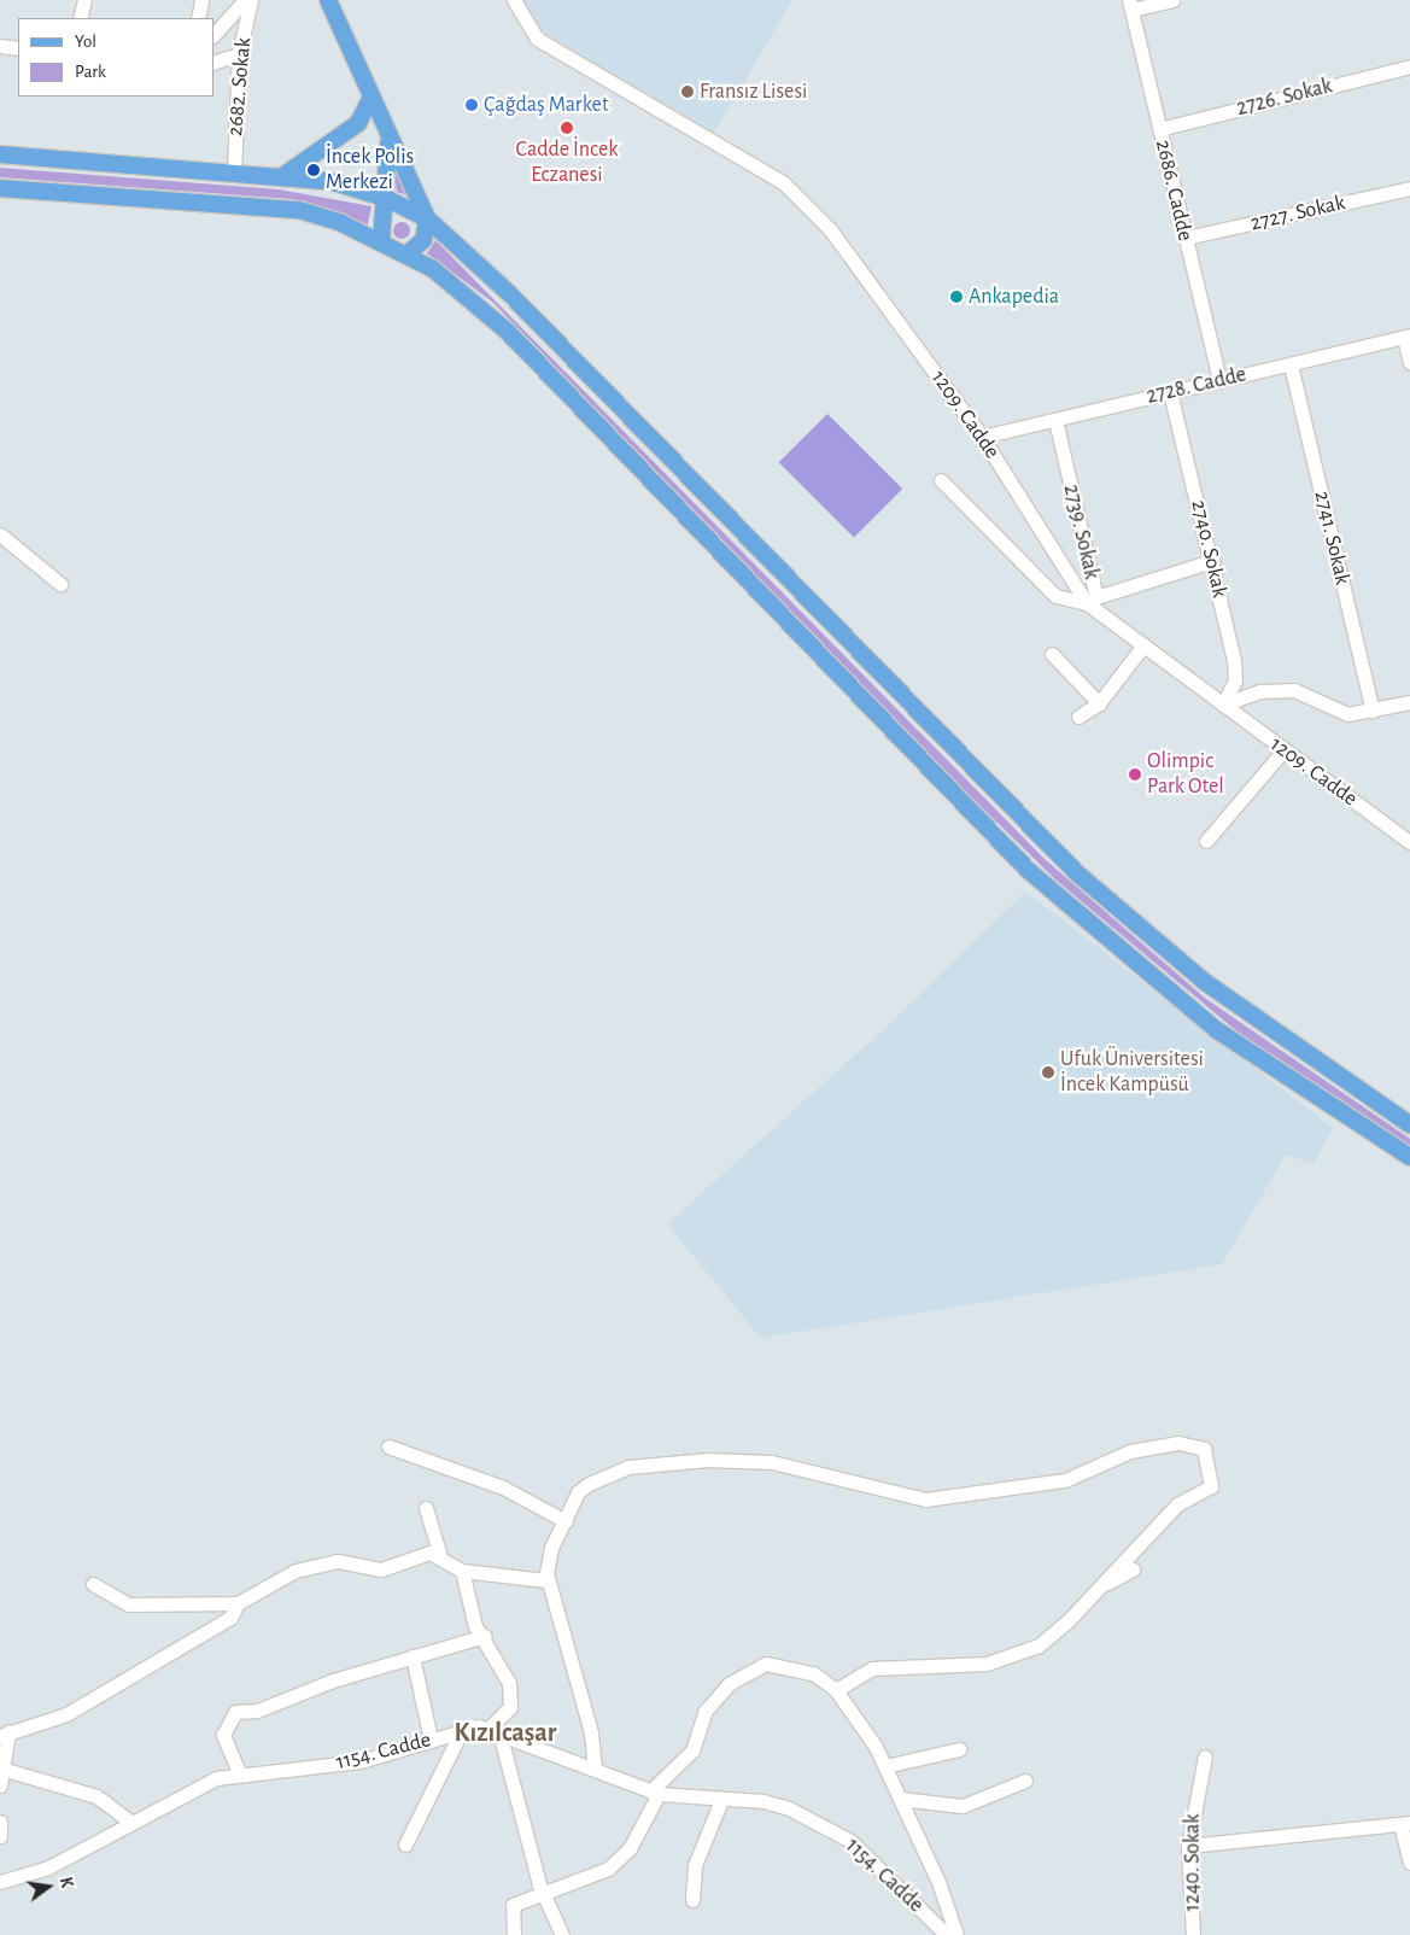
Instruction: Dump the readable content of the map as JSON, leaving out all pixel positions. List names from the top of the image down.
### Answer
{
  "streets": {
    "street": [
      "2682. Sokak",
      "2726. Sokak",
      "2686. Cadde",
      "2727. Sokak",
      "2728. Cadde",
      "1209. Cadde",
      "2739. Sokak",
      "2741. Sokak",
      "2740. Sokak",
      "1154. Cadde",
      "1240. Sokak"
    ]
  },
  "crossings": [
    ["2726. Sokak", "2686. Cadde"],
    ["2686. Cadde", "2727. Sokak"],
    ["2686. Cadde", "2728. Cadde"],
    ["2728. Cadde", "1209. Cadde"],
    ["2728. Cadde", "2739. Sokak"],
    ["2728. Cadde", "2741. Sokak"],
    ["2728. Cadde", "2740. Sokak"],
    ["1209. Cadde", "2740. Sokak"],
    ["2739. Sokak", "2740. Sokak"]
  ],
  "districts": ["Kızılcaşar"],
  "places": [
    "Fransız Lisesi",
    "Çağdaş Market",
    "Cadde İncek Eczanesi",
    "İncek Polis Merkezi",
    "Ankapedia",
    "Olimpic Park Otel",
    "Ufuk Üniversitesi İncek Kampüsü"
  ],
  "legend": ["Yol", "Park"],
  "north": "right"
}
